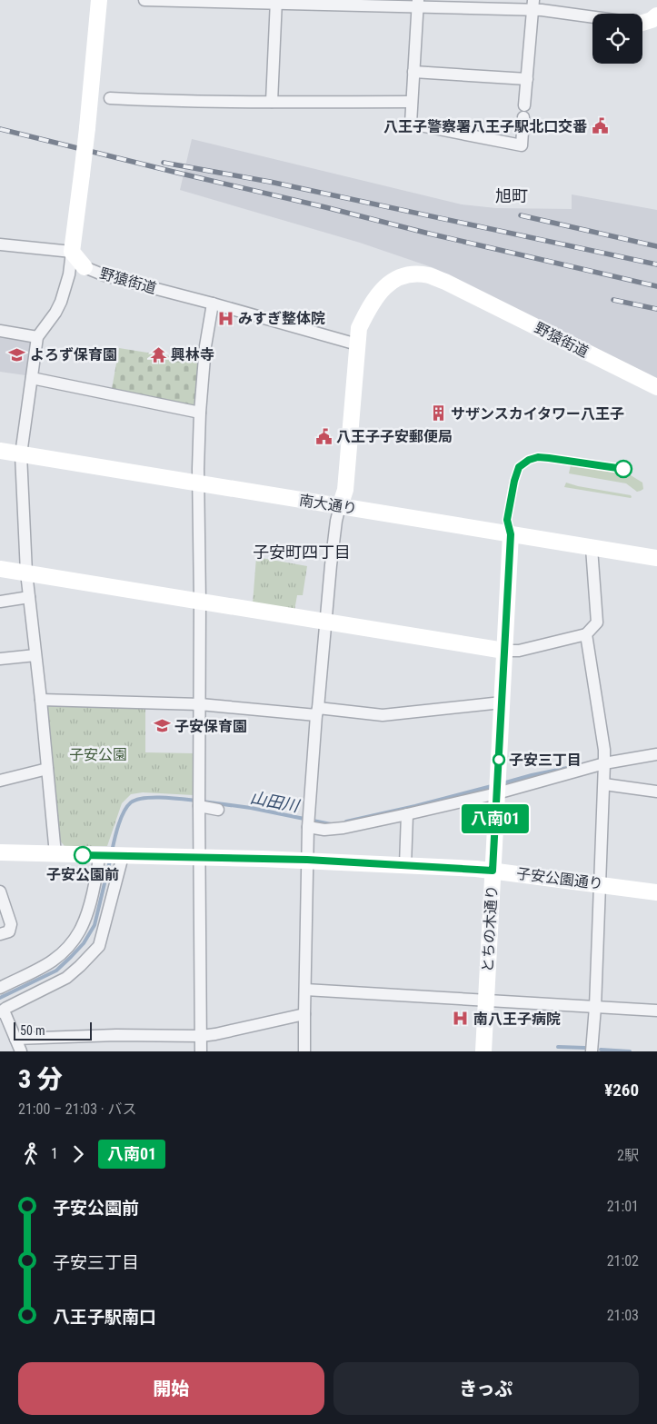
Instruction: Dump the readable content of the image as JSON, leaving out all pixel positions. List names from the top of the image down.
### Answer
{
  "streets": {
    "street": [
      "野猿街道",
      "南大通り",
      "子安公園通り",
      "とちの木通り"
    ]
  },
  "crossings": [
    ["南大通り", "とちの木通り"],
    ["子安公園通り", "とちの木通り"]
  ],
  "districts": ["旭町", "子安町四丁目"],
  "water": ["山田川"],
  "parks": ["子安公園"],
  "places": {
    "public building": ["八王子警察署八王子駅北口交番", "八王子子安郵便局"],
    "hospital": ["みすぎ整体院", "南八王子病院"],
    "school or university": ["よろず保育園", "子安保育園"],
    "temple": ["興林寺"],
    "building": ["サザンスカイタワー八王子"],
    "other": ["子安三丁目", "子安公園前"]
  },
  "lines": ["bus line 八南01"],
  "scale_bar": "50 m",
  "page": {
    "on_map": "八南01",
    "scale": "50 m",
    "heading": ["3 分", "21:00 – 21:03 · バス", "¥260"],
    "legs": ["1", "八南01", "2駅"],
    "list": [
      {
        "name": "子安公園前",
        "value": "21:01"
      },
      {
        "name": "子安三丁目",
        "value": "21:02"
      },
      {
        "name": "八王子駅南口",
        "value": "21:03"
      }
    ],
    "buttons": ["開始", "きっぷ"]
  }
}
